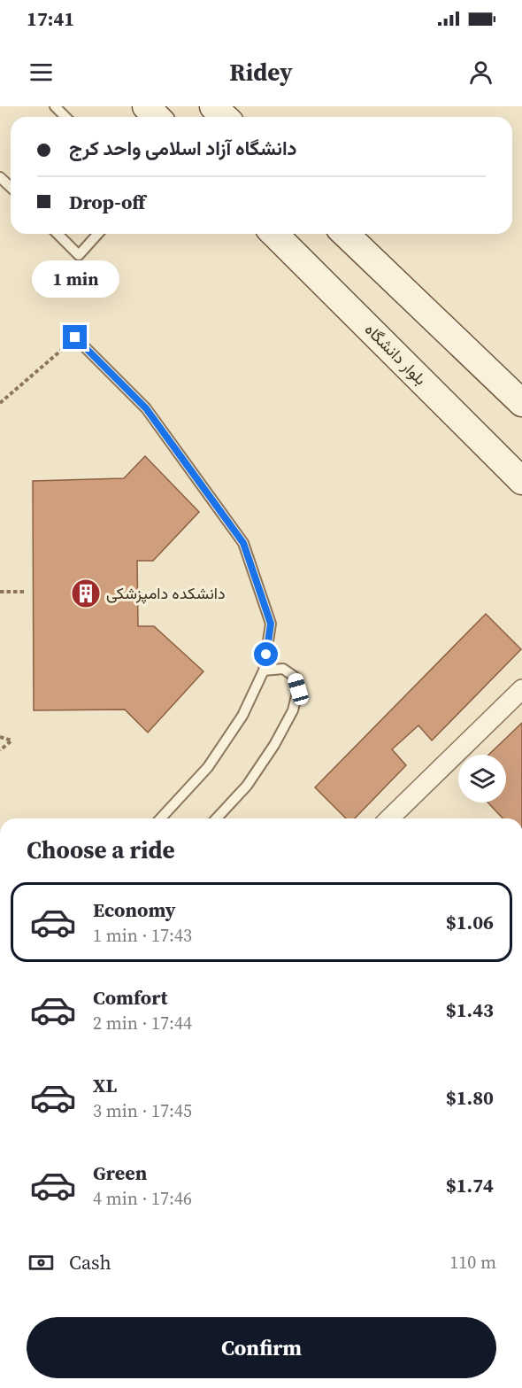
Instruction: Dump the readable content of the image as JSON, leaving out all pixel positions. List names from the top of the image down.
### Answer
{
  "streets": {
    "street": ["بلوار دانشگاه"]
  },
  "places": {
    "building": ["دانشکده دامپزشکی"]
  },
  "page": {
    "status": "17:41",
    "header": "Ridey",
    "banner": ["دانشگاه آزاد اسلامی واحد کرج", "Drop-off"],
    "bubble": "1 min",
    "heading": "Choose a ride",
    "list": [
      {
        "name": "Economy",
        "note": "1 min · 17:43",
        "value": "$1.06"
      },
      {
        "name": "Comfort",
        "note": "2 min · 17:44",
        "value": "$1.43"
      },
      {
        "name": "XL",
        "note": "3 min · 17:45",
        "value": "$1.80"
      },
      {
        "name": "Green",
        "note": "4 min · 17:46",
        "value": "$1.74"
      }
    ],
    "pay": ["Cash", "110 m"],
    "buttons": "Confirm"
  }
}
